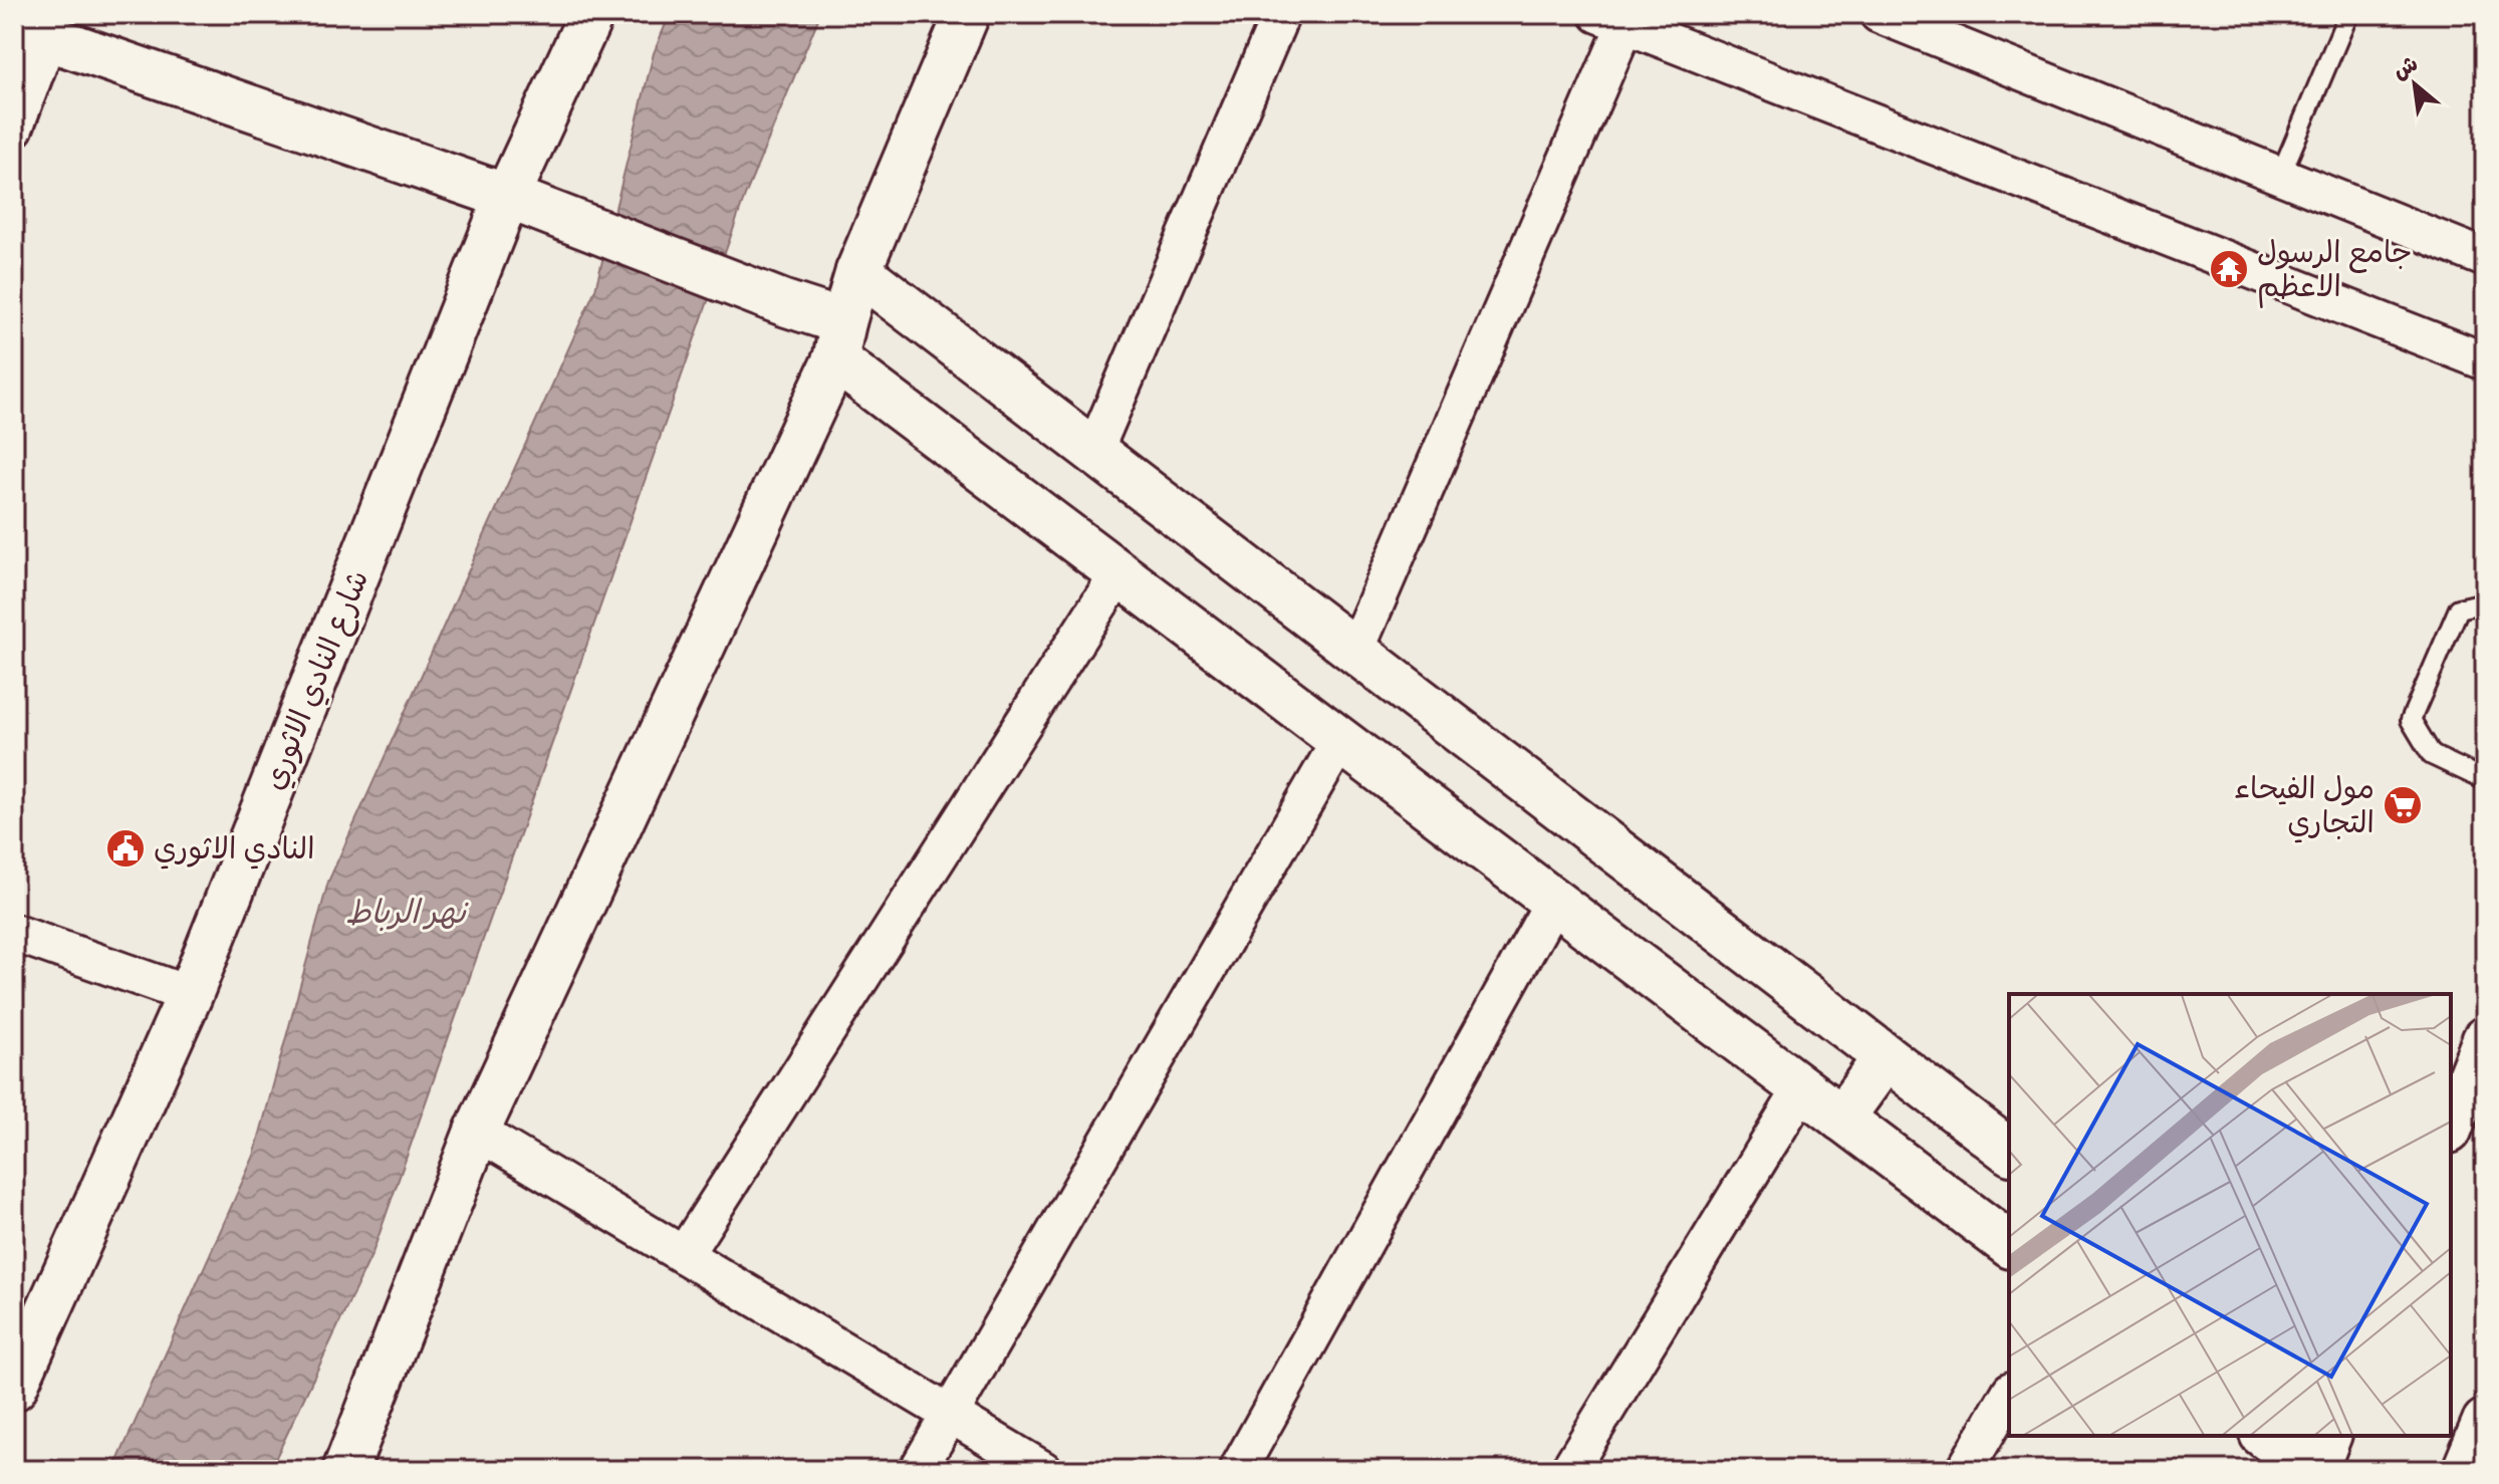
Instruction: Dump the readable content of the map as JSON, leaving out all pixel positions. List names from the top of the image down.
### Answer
{
  "streets": {
    "street": ["شارع النادي الاثوري"]
  },
  "water": ["نهر الرباط"],
  "places": {
    "temple": ["جامع الرسول الاعظم"],
    "supermarket": ["مول الفيحاء التجاري"],
    "public building": ["النادي الاثوري"]
  },
  "north": "top left"
}
